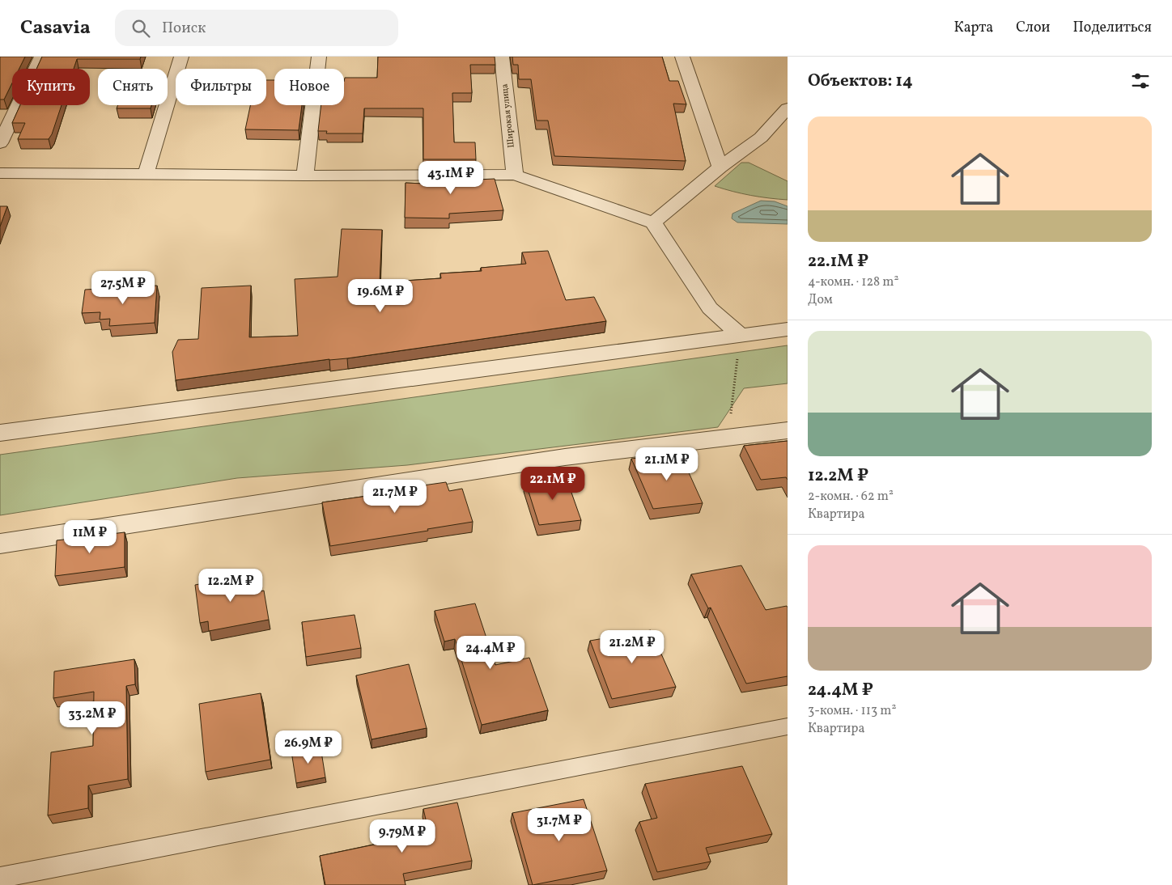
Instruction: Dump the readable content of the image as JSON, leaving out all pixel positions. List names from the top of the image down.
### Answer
{
  "streets": {
    "street": ["Широкая улица"]
  },
  "page": {
    "header": "Casavia",
    "search": "Поиск",
    "nav": ["Карта", "Слои", "Поделиться"],
    "heading": "Объектов: 14",
    "chip": [
      "Купить",
      "Снять",
      "Фильтры",
      "Новое"
    ],
    "list": [
      {
        "name": "22.1M ₽",
        "note": "4-комн. · 128 m² · Дом"
      },
      {
        "name": "12.2M ₽",
        "note": "2-комн. · 62 m² · Квартира"
      },
      {
        "name": "24.4M ₽",
        "note": "3-комн. · 113 m² · Квартира"
      }
    ],
    "price": [
      "43.1M ₽",
      "27.5M ₽",
      "19.6M ₽",
      "21.1M ₽",
      "22.1M ₽",
      "21.7M ₽",
      "11M ₽",
      "12.2M ₽",
      "21.2M ₽",
      "24.4M ₽",
      "33.2M ₽",
      "26.9M ₽",
      "31.7M ₽",
      "9.79M ₽"
    ]
  }
}
